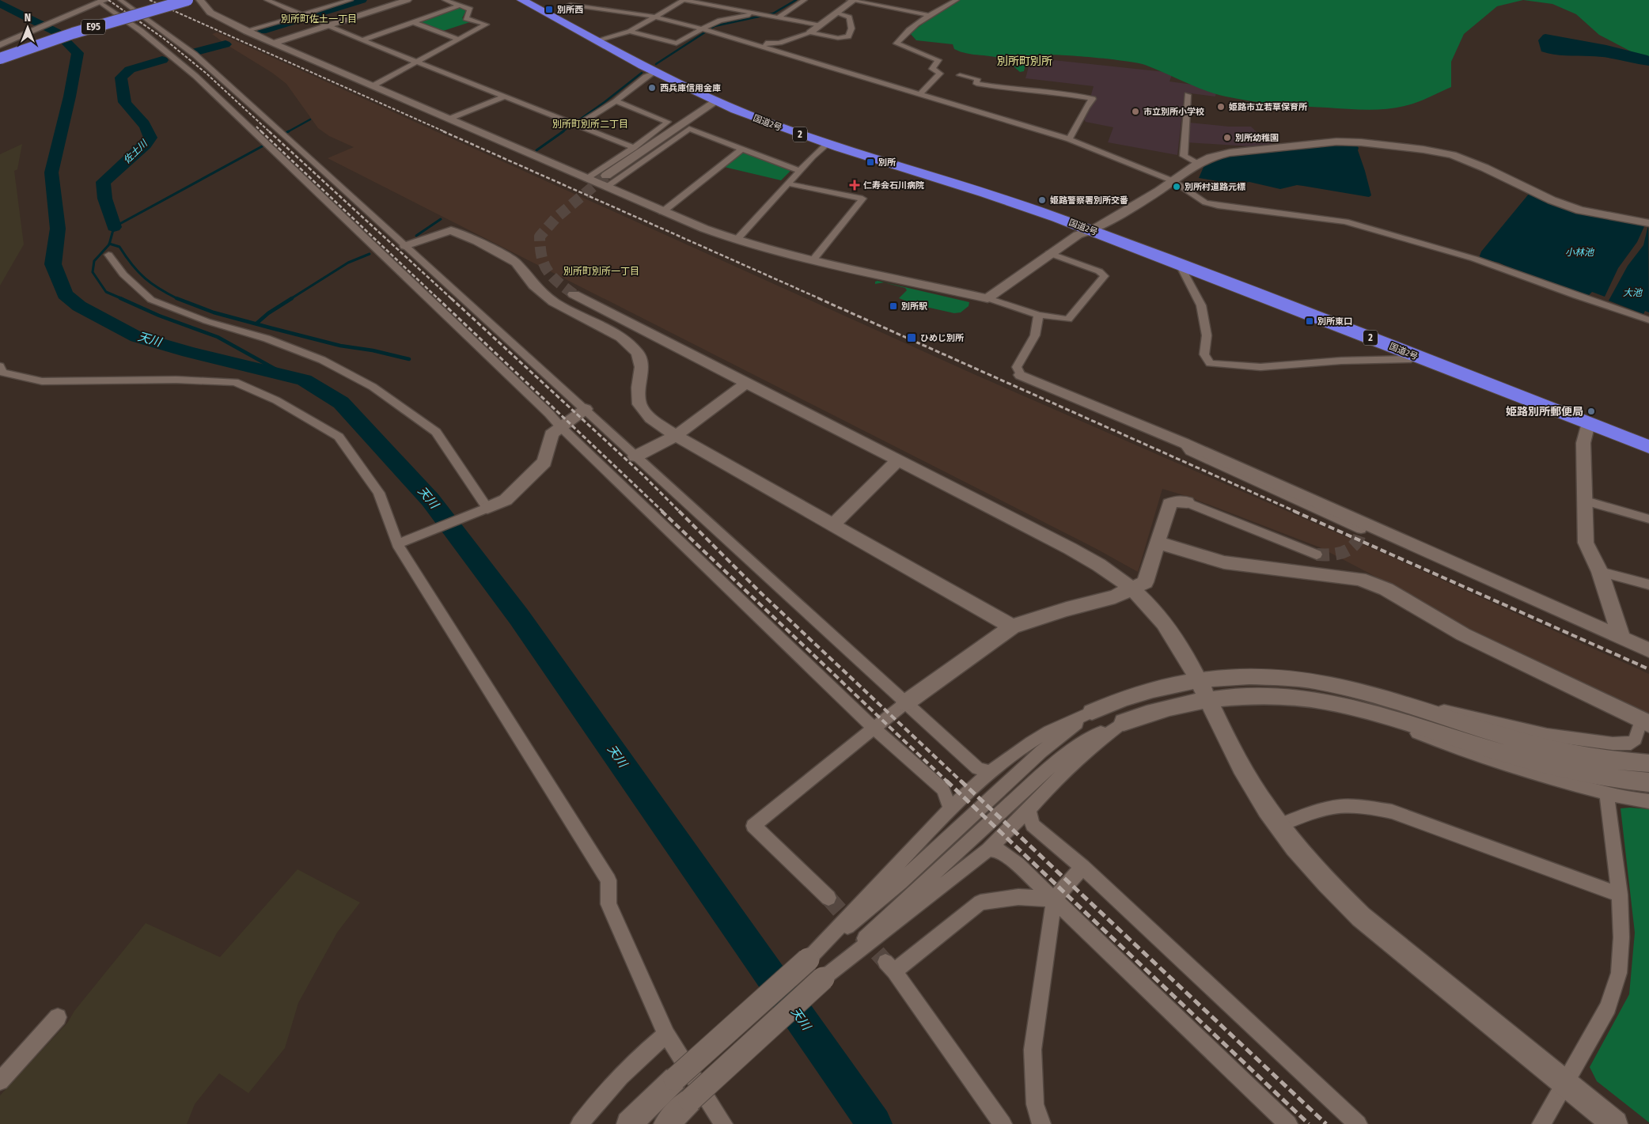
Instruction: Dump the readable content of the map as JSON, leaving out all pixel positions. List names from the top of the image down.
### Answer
{
  "streets": {
    "highway": ["E95", "国道2号", "2"]
  },
  "districts": [
    "別所町佐土一丁目",
    "別所町別所",
    "別所町別所二丁目",
    "別所町別所一丁目"
  ],
  "water": [
    "佐土川",
    "小林池",
    "大池",
    "天川"
  ],
  "places": {
    "transit": [
      "別所西",
      "別所",
      "別所駅",
      "別所東口",
      "ひめじ別所"
    ],
    "other": [
      "西兵庫信用金庫",
      "姫路市立若草保育所",
      "市立別所小学校",
      "別所幼稚園",
      "別所村道路元標",
      "姫路警察署別所交番",
      "姫路別所郵便局"
    ],
    "health": ["仁寿会石川病院"]
  },
  "north": "top"
}
